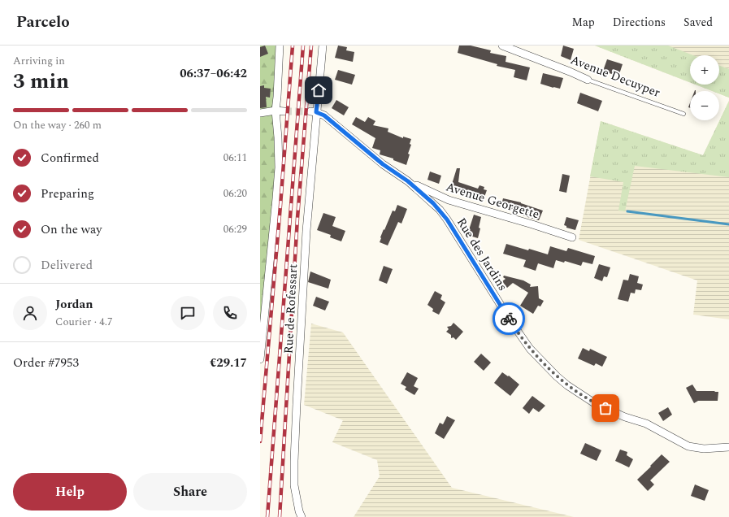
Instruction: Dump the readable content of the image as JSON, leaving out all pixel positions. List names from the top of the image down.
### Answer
{
  "streets": {
    "street": [
      "Avenue Decuyper",
      "Avenue Georgette",
      "Rue des Jardins",
      "Rue de Rofessart"
    ]
  },
  "crossings": [
    ["Avenue Georgette", "Rue des Jardins"],
    ["Rue des Jardins", "Rue de Rofessart"]
  ],
  "page": {
    "header": "Parcelo",
    "nav": ["Map", "Directions", "Saved"],
    "heading": ["3 min", "Arriving in", "06:37–06:42"],
    "panel": [
      "Jordan",
      "Courier · 4.7",
      "Order #7953",
      "€29.17"
    ],
    "map_buttons": ["+", "−"],
    "bar": "On the way · 260 m",
    "list": [
      ["Confirmed", "06:11"],
      ["Preparing", "06:20"],
      ["On the way", "06:29"],
      "Delivered"
    ],
    "buttons": ["Help", "Share"]
  }
}
